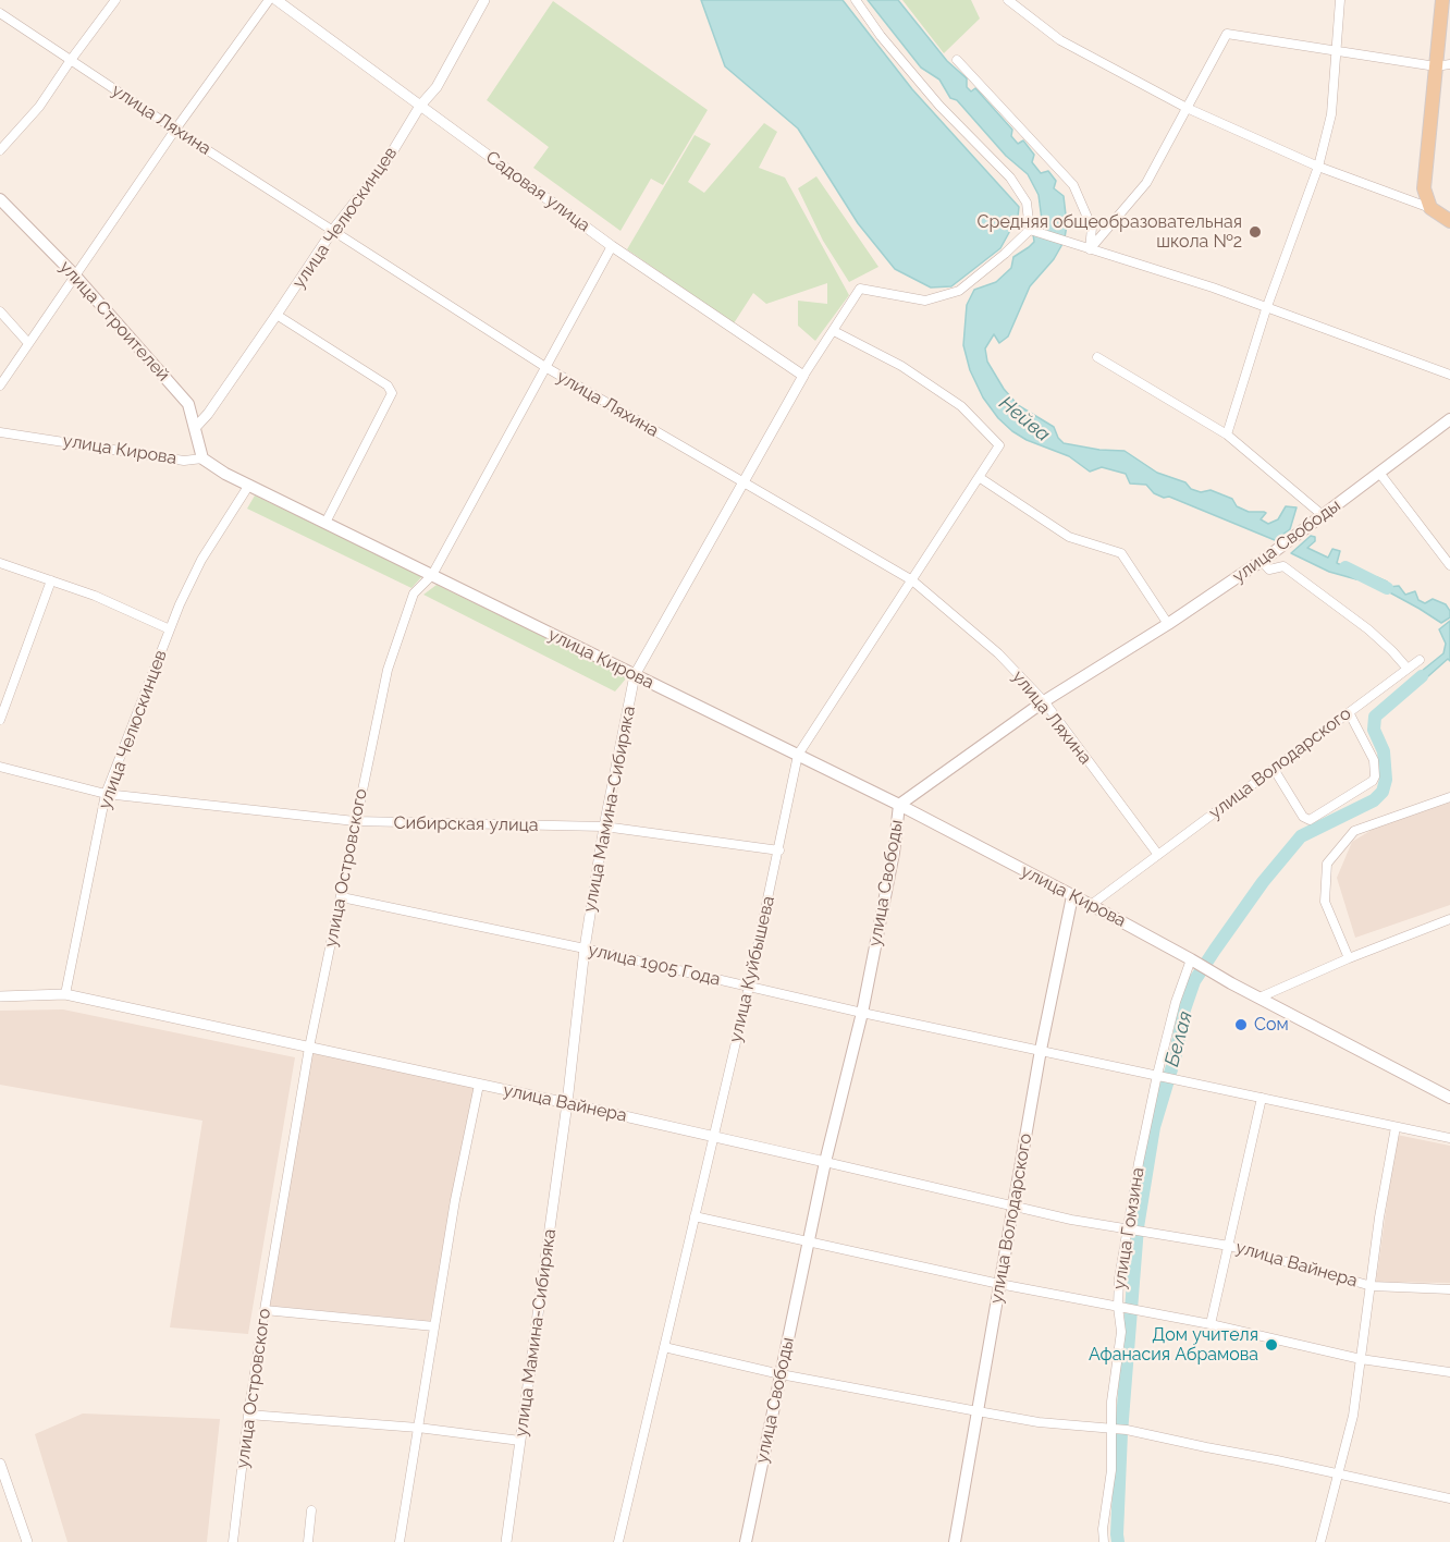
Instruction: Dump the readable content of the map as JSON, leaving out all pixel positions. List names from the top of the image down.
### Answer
{
  "streets": {
    "main road": [
      "улица Строителей",
      "улица Кирова",
      "улица Свободы",
      "улица Володарского"
    ],
    "street": [
      "улица Ляхина",
      "Садовая улица",
      "улица Челюскинцев",
      "улица Мамина-Сибиряка",
      "Сибирская улица",
      "улица Островского",
      "улица 1905 Года",
      "улица Куйбышева",
      "улица Вайнера",
      "улица Гомзина"
    ]
  },
  "crossings": [
    ["улица Ляхина", "улица Челюскинцев"],
    ["улица Ляхина", "улица Свободы"],
    ["улица Ляхина", "улица Володарского"],
    ["улица Ляхина", "улица Мамина-Сибиряка"],
    ["улица Ляхина", "улица Островского"],
    ["улица Ляхина", "улица Куйбышева"],
    ["Садовая улица", "улица Челюскинцев"],
    ["Садовая улица", "улица Мамина-Сибиряка"],
    ["Садовая улица", "улица Островского"],
    ["улица Челюскинцев", "улица Строителей"],
    ["улица Челюскинцев", "улица Кирова"],
    ["улица Челюскинцев", "Сибирская улица"],
    ["улица Челюскинцев", "улица Вайнера"],
    ["улица Строителей", "улица Кирова"],
    ["улица Кирова", "улица Свободы"],
    ["улица Кирова", "улица Володарского"],
    ["улица Кирова", "улица Мамина-Сибиряка"],
    ["улица Кирова", "улица Островского"],
    ["улица Кирова", "улица Куйбышева"],
    ["улица Кирова", "улица Гомзина"],
    ["улица Свободы", "улица 1905 Года"],
    ["улица Свободы", "улица Вайнера"],
    ["улица Володарского", "улица 1905 Года"],
    ["улица Володарского", "улица Вайнера"],
    ["улица Мамина-Сибиряка", "Сибирская улица"],
    ["улица Мамина-Сибиряка", "улица 1905 Года"],
    ["улица Мамина-Сибиряка", "улица Куйбышева"],
    ["улица Мамина-Сибиряка", "улица Вайнера"],
    ["Сибирская улица", "улица Островского"],
    ["Сибирская улица", "улица Куйбышева"],
    ["улица Островского", "улица 1905 Года"],
    ["улица Островского", "улица Вайнера"],
    ["улица 1905 Года", "улица Куйбышева"],
    ["улица 1905 Года", "улица Гомзина"],
    ["улица Куйбышева", "улица Вайнера"],
    ["улица Вайнера", "улица Гомзина"]
  ],
  "water": ["Нейва", "Белая"],
  "places": ["Средняя общеобразовательная школа №2", "Сом", "Дом учителя Афанасия Абрамова"]
}
